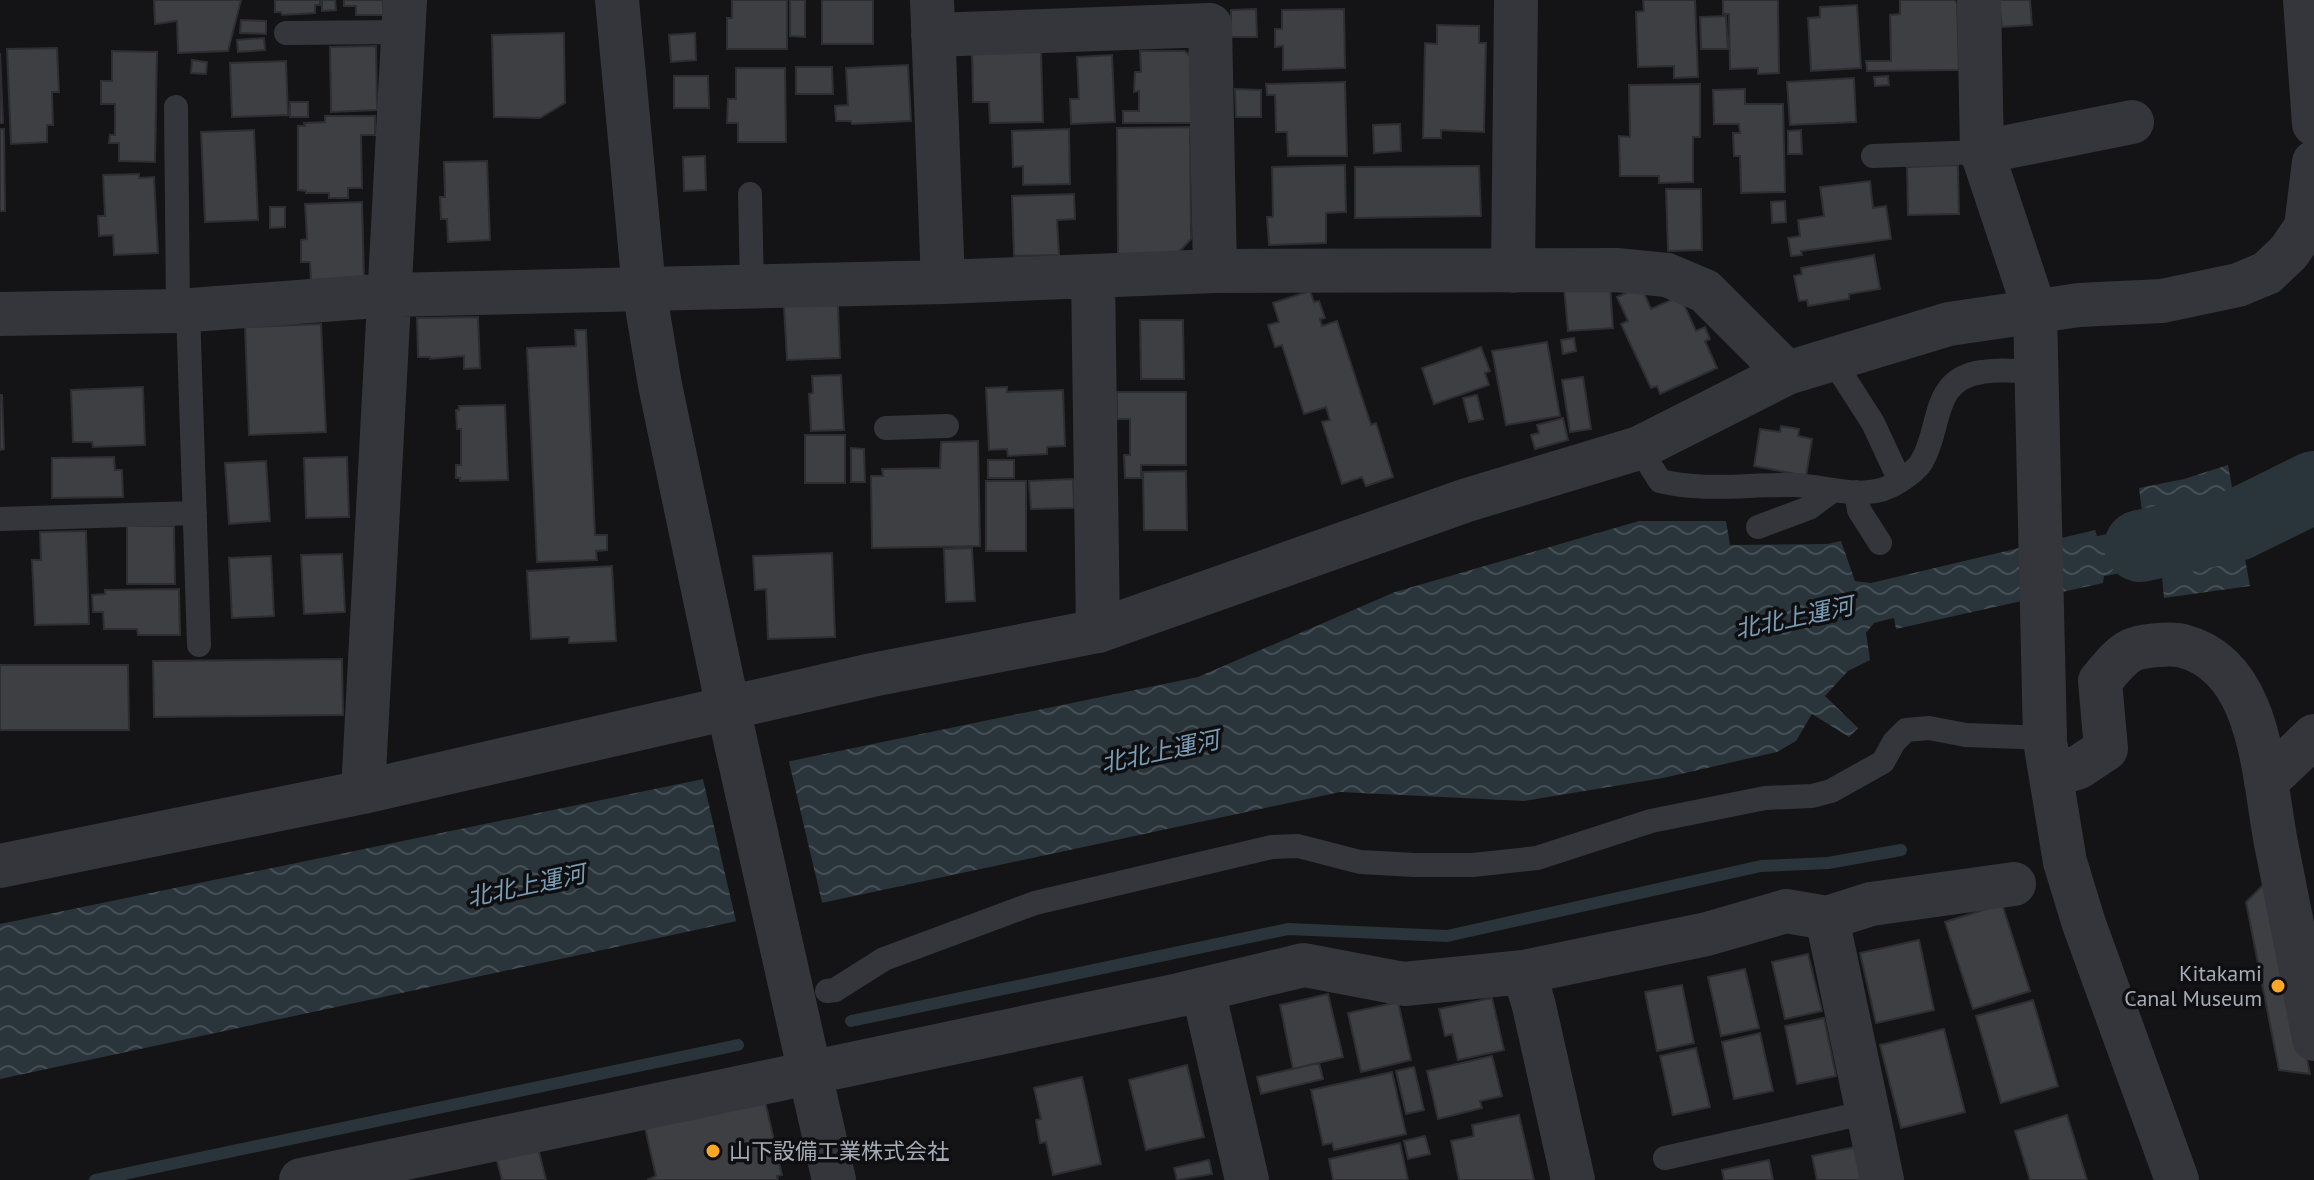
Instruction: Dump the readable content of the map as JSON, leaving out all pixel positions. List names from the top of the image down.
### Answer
{
  "water": ["北北上運河"],
  "places": ["Kitakami Canal Museum", "山下設備工業株式会社"]
}
